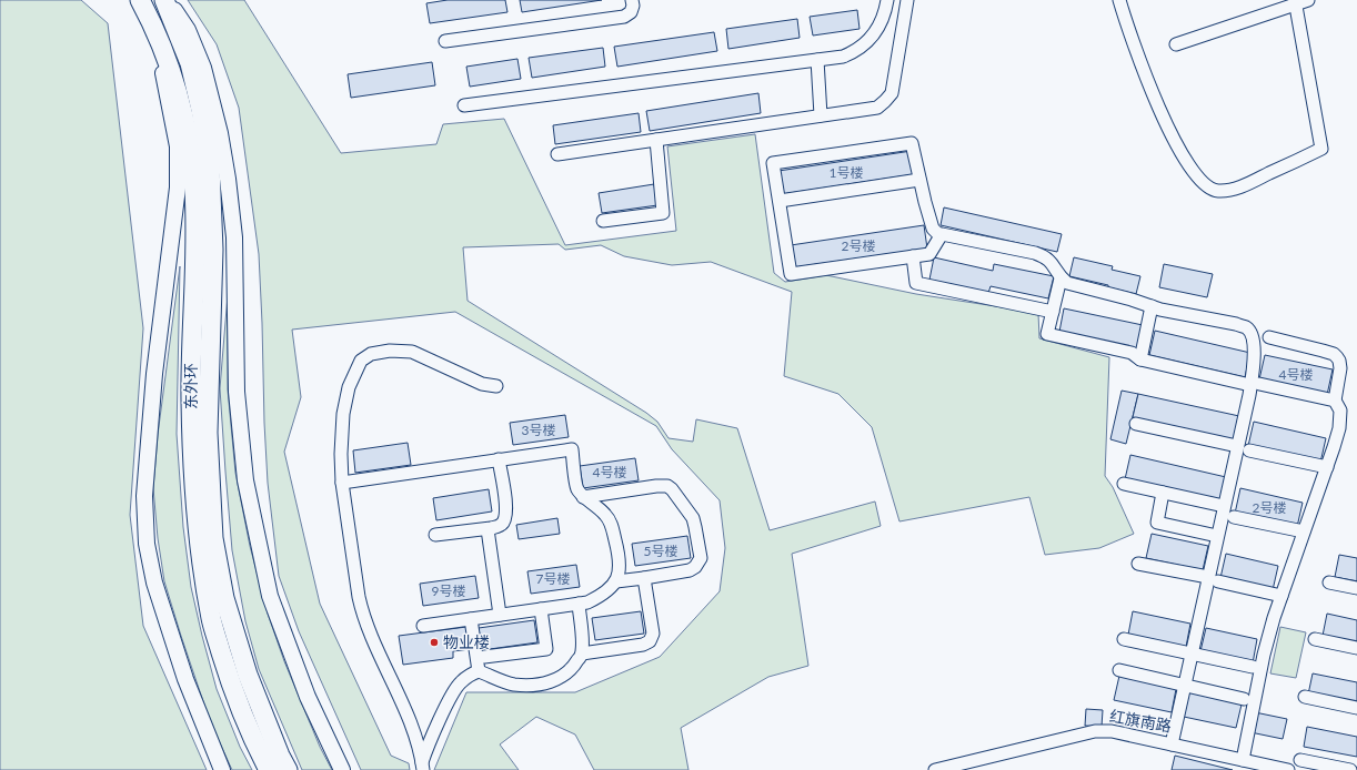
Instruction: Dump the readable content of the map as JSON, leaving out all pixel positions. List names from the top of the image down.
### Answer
{
  "streets": {
    "highway": ["东外环"],
    "street": ["红旗南路"]
  },
  "places": ["物业楼"],
  "house_numbers": [
    "1号楼",
    "2号楼",
    "4号楼",
    "3号楼",
    "4号楼",
    "2号楼",
    "5号楼",
    "7号楼",
    "9号楼"
  ]
}
